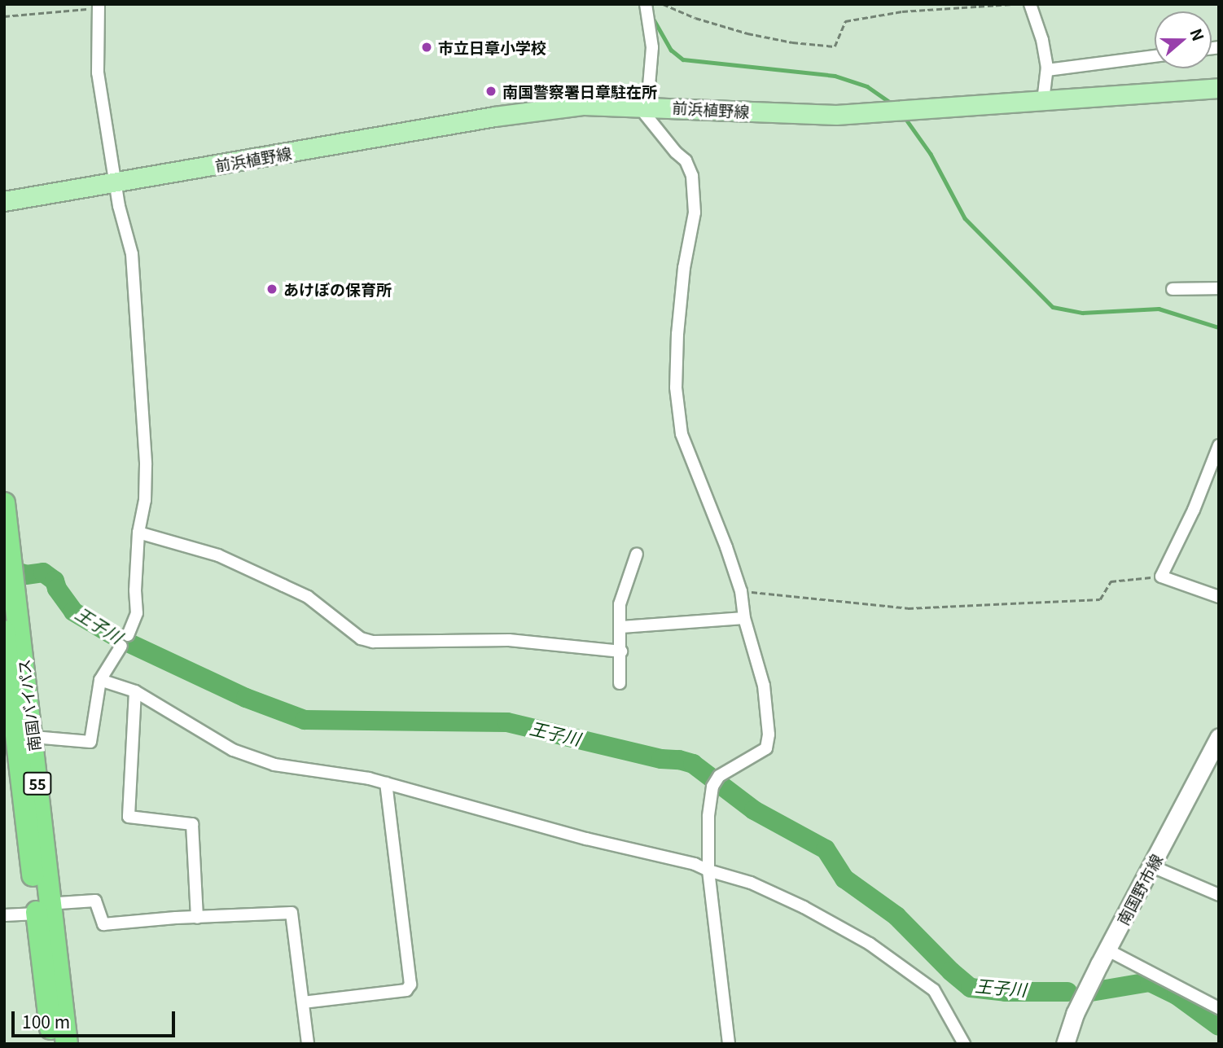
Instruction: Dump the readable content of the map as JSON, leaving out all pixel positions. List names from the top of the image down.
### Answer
{
  "streets": {
    "highway": ["南国バイパス", "55"],
    "main road": ["前浜植野線", "南国野市線"]
  },
  "water": ["王子川"],
  "places": ["市立日章小学校", "南国警察署日章駐在所", "あけぼの保育所"],
  "scale_bar": "100 m",
  "north": "right"
}
